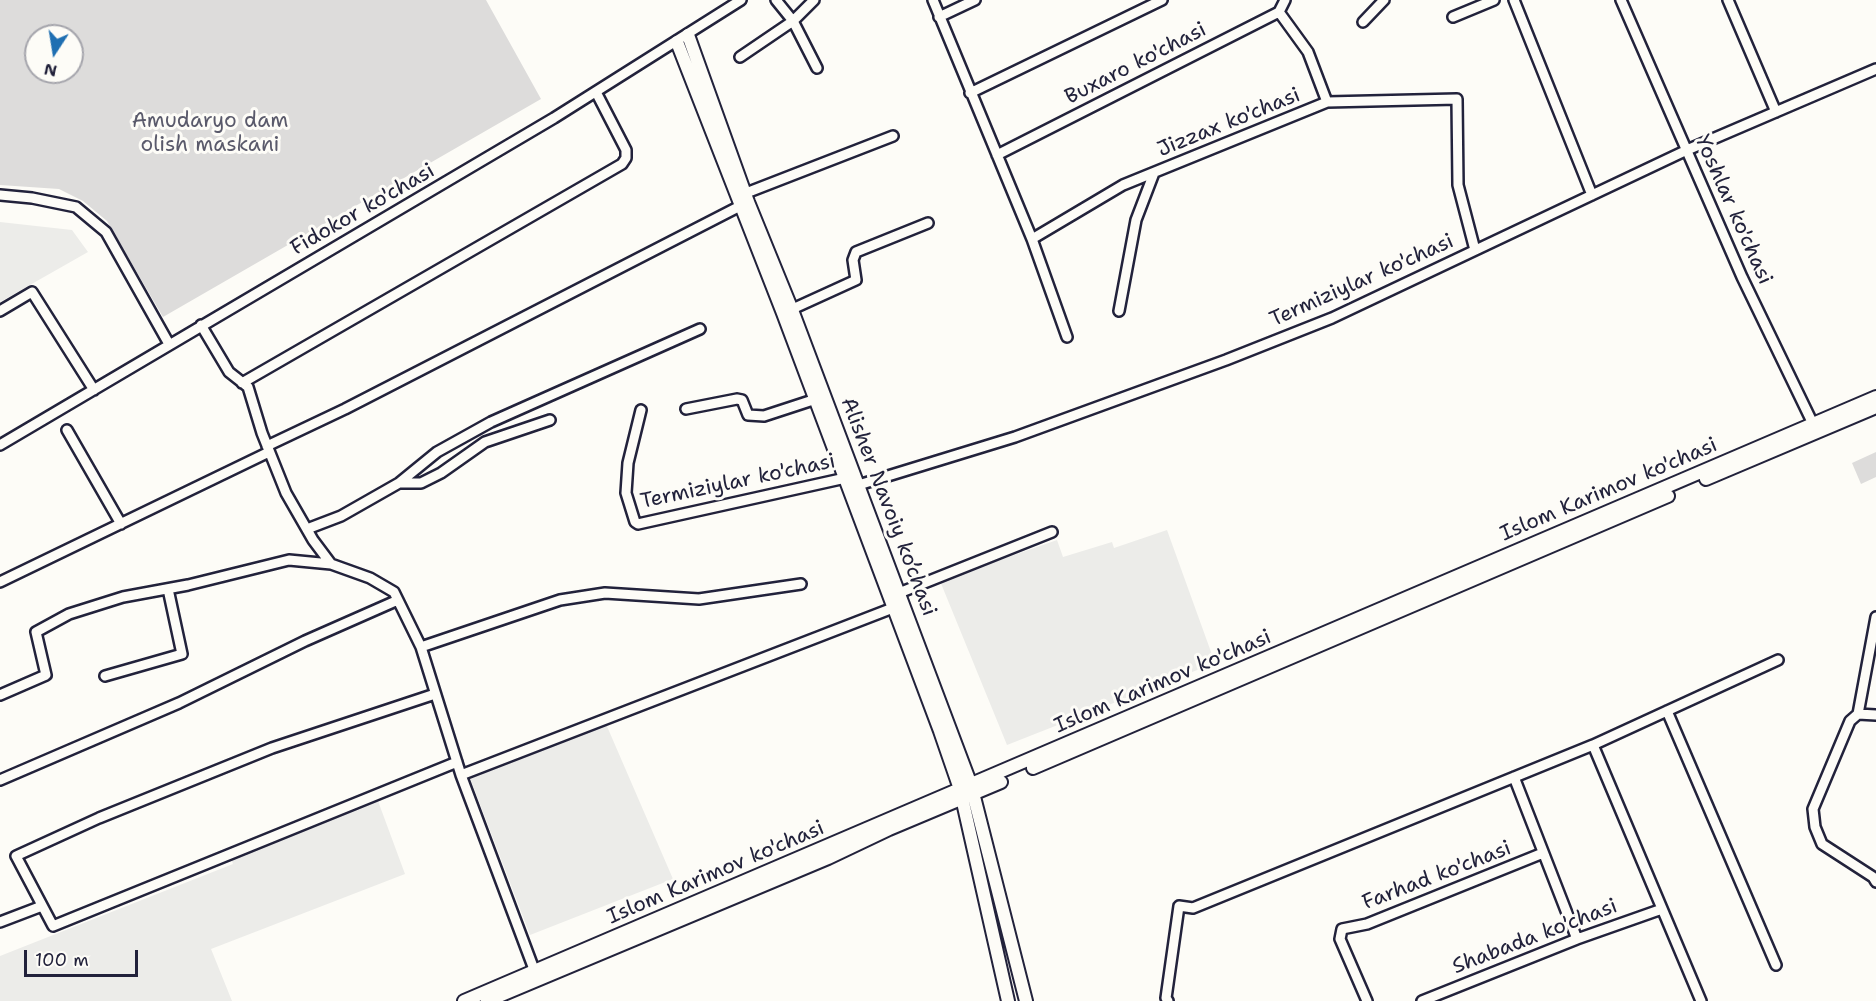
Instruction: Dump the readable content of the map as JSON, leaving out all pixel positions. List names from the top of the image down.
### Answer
{
  "streets": {
    "main road": ["Islom Karimov ko'chasi", "Alisher Navoiy ko’chasi"],
    "street": [
      "Buxaro ko'chasi",
      "Jizzax ko'chasi",
      "Fidokor ko'chasi",
      "Yoshlar ko'chasi",
      "Termiziylar ko'chasi",
      "Farhad ko'chasi",
      "Shabada ko'chasi"
    ]
  },
  "crossings": [
    ["Jizzax ko'chasi", "Termiziylar ko'chasi"],
    ["Fidokor ko'chasi", "Alisher Navoiy ko’chasi"],
    ["Yoshlar ko'chasi", "Termiziylar ko'chasi"],
    ["Yoshlar ko'chasi", "Islom Karimov ko'chasi"],
    ["Termiziylar ko'chasi", "Alisher Navoiy ko’chasi"],
    ["Islom Karimov ko'chasi", "Alisher Navoiy ko’chasi"]
  ],
  "parks": ["Amudaryo dam olish maskani"],
  "scale_bar": "100 m",
  "north": "bottom"
}
